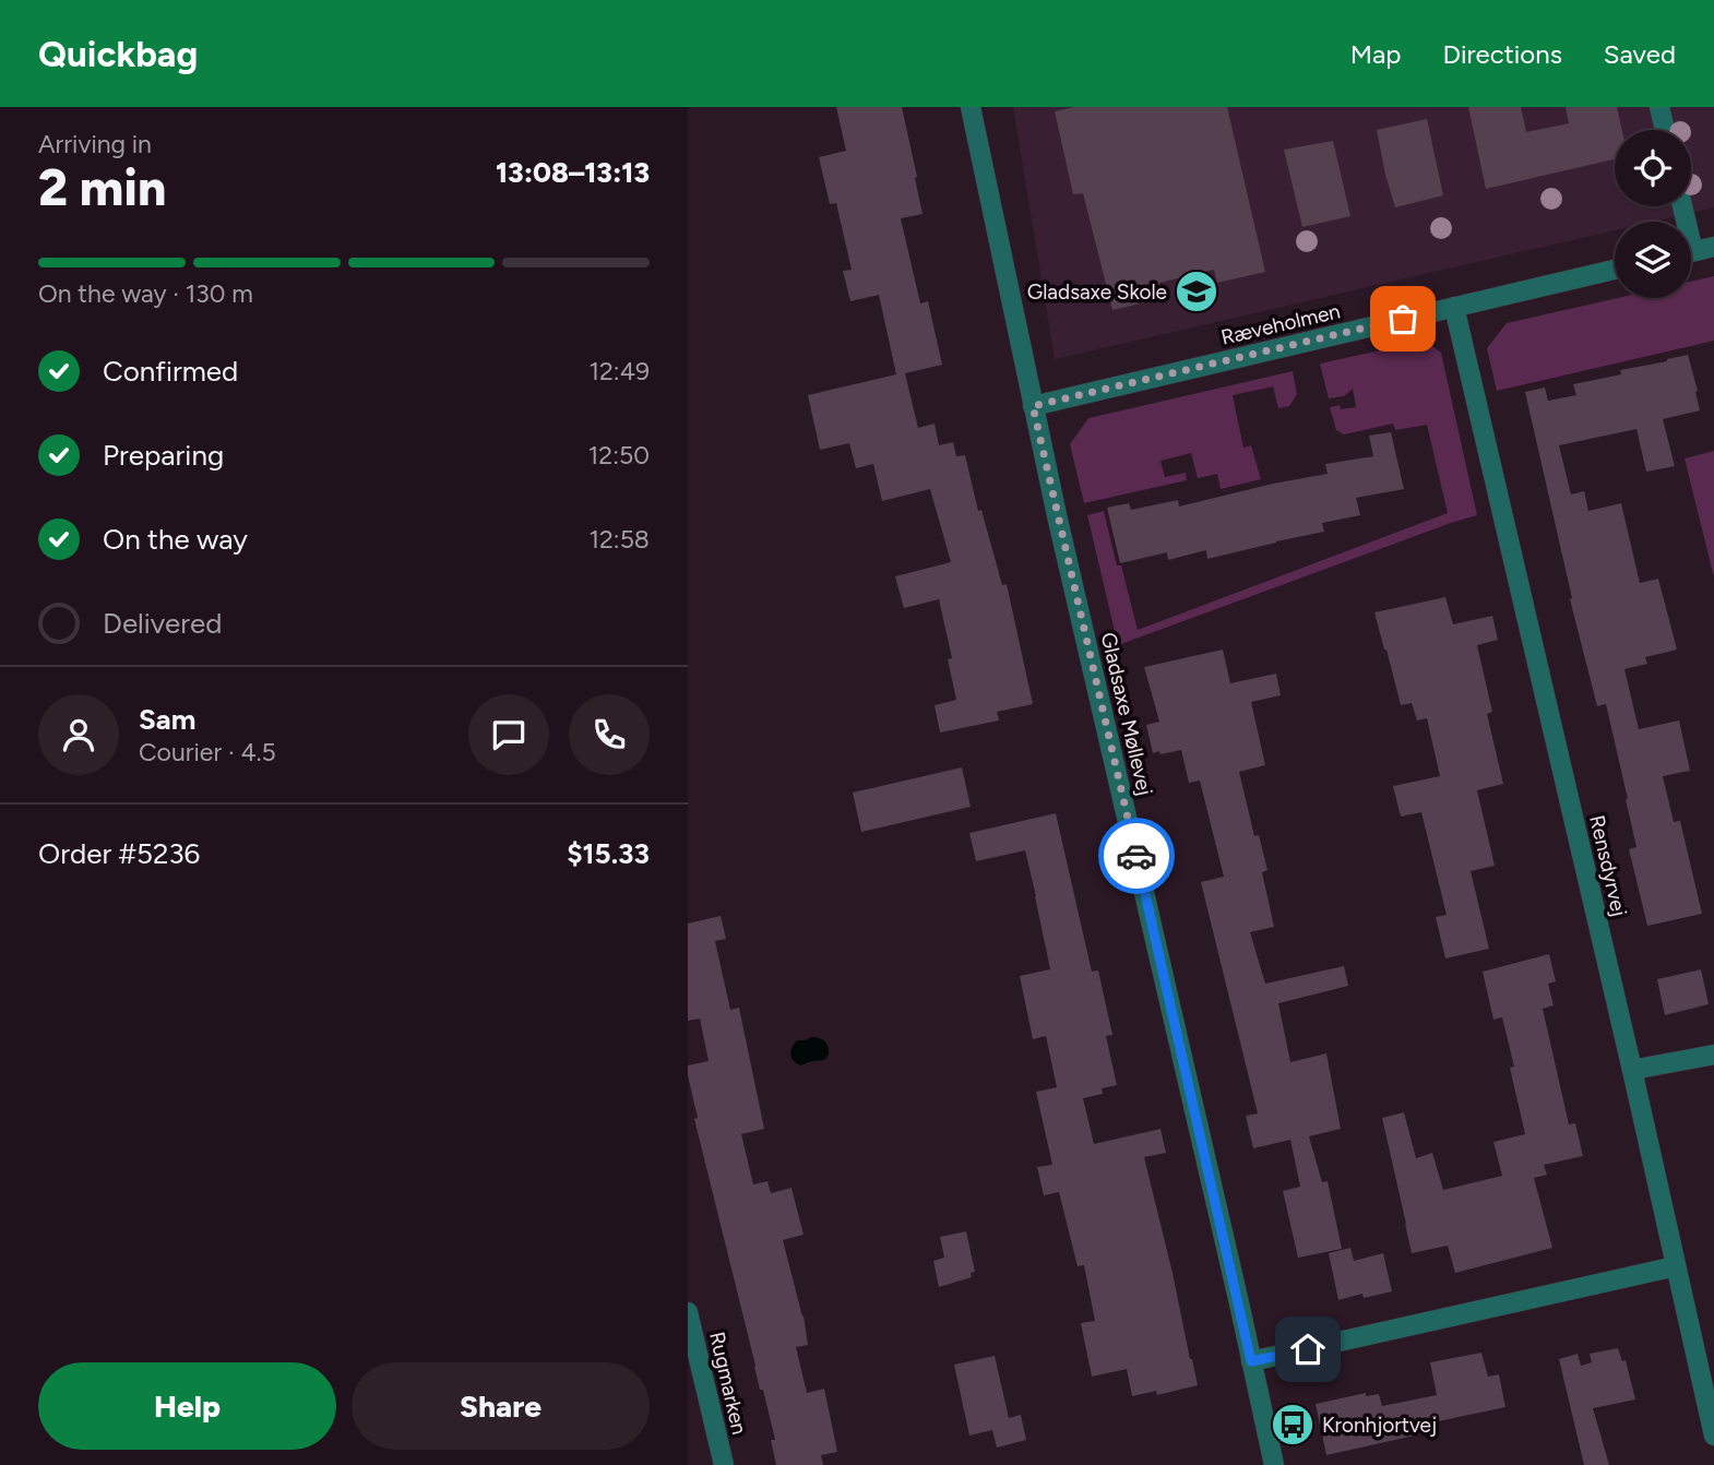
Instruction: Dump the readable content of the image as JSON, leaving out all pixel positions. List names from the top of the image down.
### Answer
{
  "streets": {
    "street": [
      "Ræveholmen",
      "Gladsaxe Møllevej",
      "Rensdyrvej",
      "Rugmarken"
    ]
  },
  "crossings": [
    ["Ræveholmen", "Gladsaxe Møllevej"],
    ["Ræveholmen", "Rensdyrvej"]
  ],
  "places": {
    "school or university": ["Gladsaxe Skole"],
    "bus stop": ["Kronhjortvej"]
  },
  "page": {
    "header": "Quickbag",
    "nav": ["Map", "Directions", "Saved"],
    "heading": ["2 min", "Arriving in", "13:08–13:13"],
    "panel": [
      "Sam",
      "Courier · 4.5",
      "Order #5236",
      "$15.33"
    ],
    "bar": "On the way · 130 m",
    "list": [
      ["Confirmed", "12:49"],
      ["Preparing", "12:50"],
      ["On the way", "12:58"],
      "Delivered"
    ],
    "buttons": ["Help", "Share"]
  }
}
